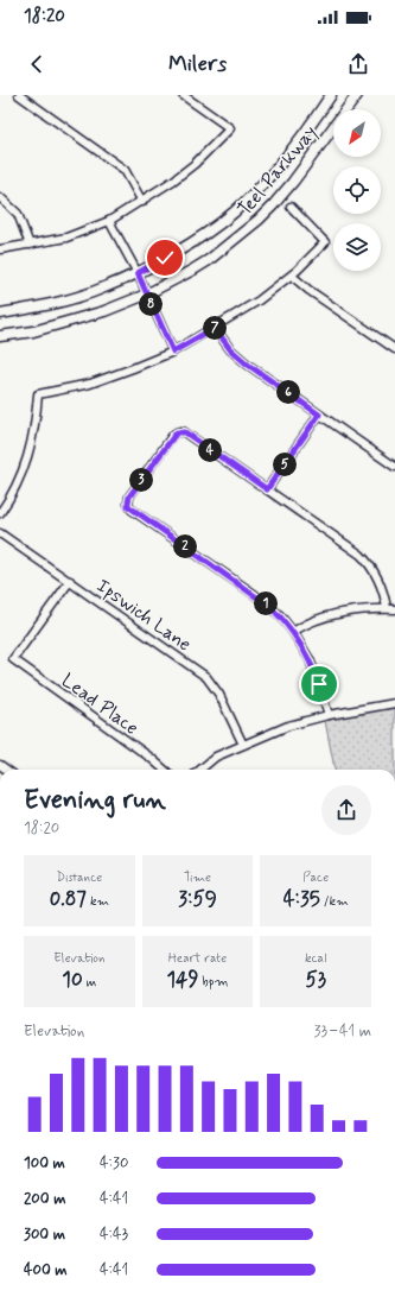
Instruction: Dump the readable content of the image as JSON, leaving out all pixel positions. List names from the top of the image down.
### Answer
{
  "streets": {
    "main road": ["Teel Parkway"],
    "street": ["Ipswich Lane", "Lead Place"]
  },
  "crossings": [
    ["Ipswich Lane", "Lead Place"]
  ],
  "north": "bottom left",
  "page": {
    "status": "18:20",
    "header": "Milers",
    "pins": [
      "8",
      "7",
      "6",
      "4",
      "5",
      "3",
      "2",
      "1"
    ],
    "heading": ["Evening run", "18:20"],
    "stats": [
      ["Distance", "0.87 km"],
      ["Time", "3:59"],
      ["Pace", "4:35 /km"],
      ["Elevation", "10 m"],
      ["Heart rate", "149 bpm"],
      ["kcal", "53"]
    ],
    "chart": ["Elevation", "33–41 m"],
    "list": [
      {
        "name": "100 m",
        "note": "4:30"
      },
      {
        "name": "200 m",
        "note": "4:41"
      },
      {
        "name": "300 m",
        "note": "4:43"
      },
      {
        "name": "400 m",
        "note": "4:41"
      }
    ]
  }
}
